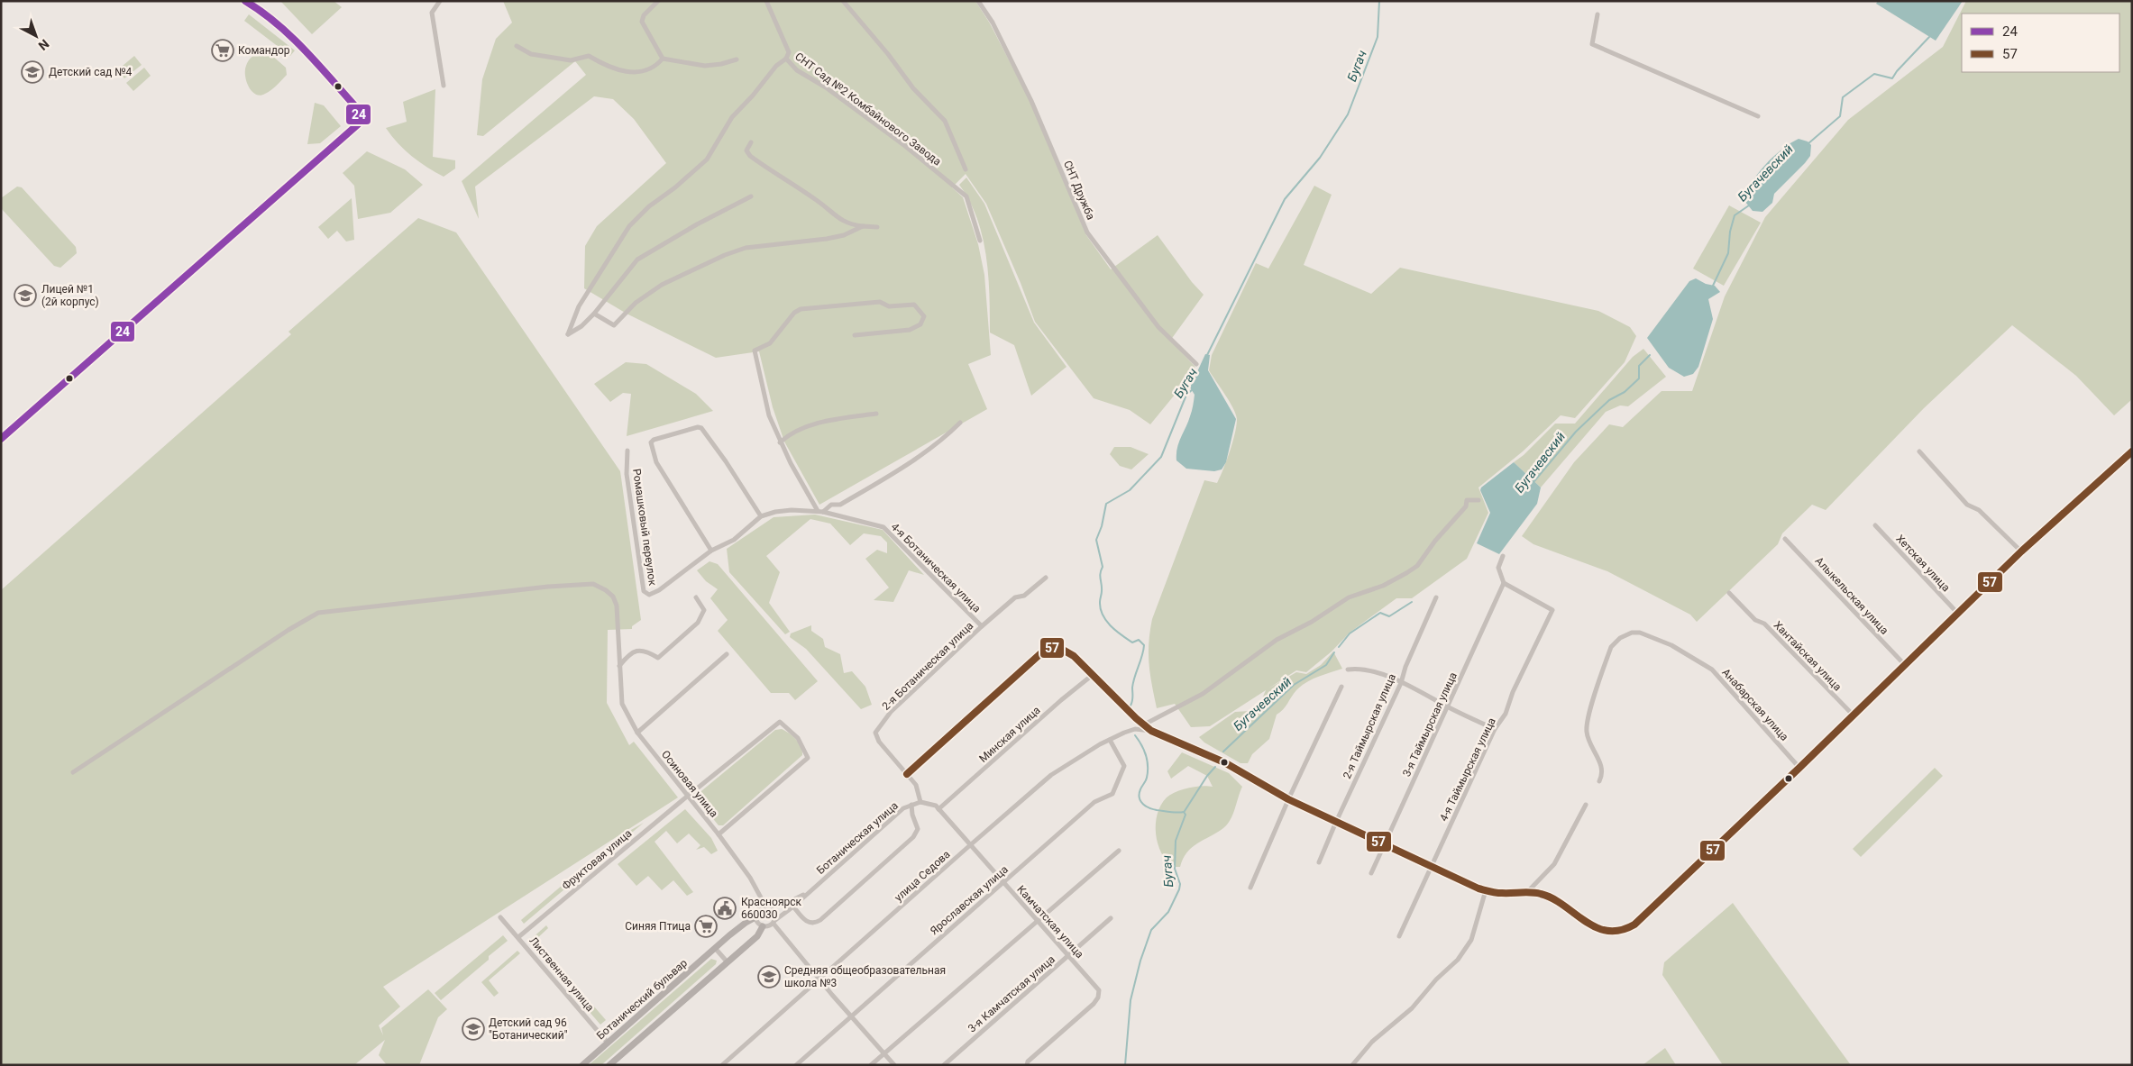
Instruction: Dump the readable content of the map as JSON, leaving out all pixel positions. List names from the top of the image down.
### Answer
{
  "streets": {
    "street": [
      "СНТ Сад №2 Комбайнового Завода",
      "СНТ Дружба",
      "Ромашковый переулок",
      "Хетская улица",
      "4-я Ботаническая улица",
      "Алыкельская улица",
      "Хантайская улица",
      "2-я Ботаническая улица",
      "Анабарская улица",
      "3-я Таймырская улица",
      "2-я Таймырская улица",
      "Минская улица",
      "4-я Таймырская улица",
      "Осиновая улица",
      "Ботаническая улица",
      "Фруктовая улица",
      "улица Седова",
      "Ярославская улица",
      "Камчатская улица",
      "Лиственная улица",
      "3-я Камчатская улица",
      "Ботанический бульвар"
    ]
  },
  "crossings": [
    ["Ромашковый переулок", "4-я Ботаническая улица"],
    ["4-я Ботаническая улица", "2-я Ботаническая улица"],
    ["3-я Таймырская улица", "4-я Таймырская улица"],
    ["Минская улица", "Камчатская улица"],
    ["Осиновая улица", "Ботаническая улица"],
    ["Осиновая улица", "Фруктовая улица"],
    ["Осиновая улица", "Ботанический бульвар"],
    ["Ботаническая улица", "Камчатская улица"],
    ["Ботаническая улица", "Ботанический бульвар"],
    ["Фруктовая улица", "Лиственная улица"],
    ["улица Седова", "Ярославская улица"],
    ["улица Седова", "Камчатская улица"],
    ["Ярославская улица", "Камчатская улица"],
    ["Камчатская улица", "3-я Камчатская улица"],
    ["Лиственная улица", "Ботанический бульвар"]
  ],
  "water": ["Бугач", "Бугачевский"],
  "places": {
    "supermarket": ["Командор", "Синяя Птица"],
    "school or university": [
      "Детский сад №4",
      "Лицей №1 (2й корпус)",
      "Средняя общеобразовательная школа №3",
      "Детский сад 96 \"Ботанический\""
    ],
    "public building": ["Красноярск 660030"]
  },
  "lines": ["transit line 24", "transit line 57"],
  "legend": ["24", "57"],
  "north": "bottom right"
}
